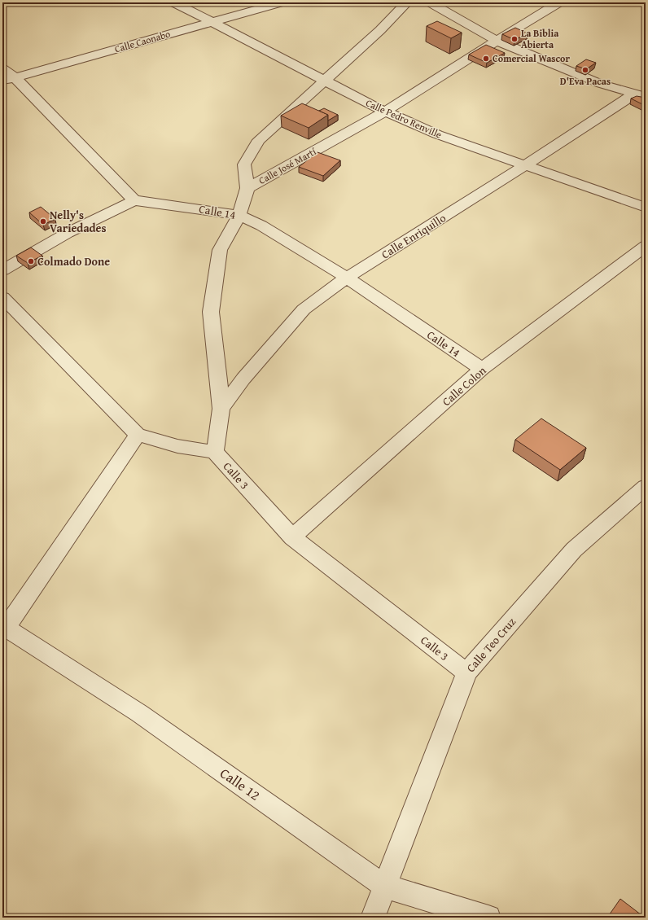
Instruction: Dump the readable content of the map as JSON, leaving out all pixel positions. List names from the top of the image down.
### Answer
{
  "streets": {
    "street": [
      "Calle Caonabo",
      "Calle Pedro Renville",
      "Calle José Martí",
      "Calle 14",
      "Calle Enriquillo",
      "Calle Colon",
      "Calle 3",
      "Calle Teo Cruz",
      "Calle 12"
    ]
  },
  "crossings": [
    ["Calle Caonabo", "Calle Pedro Renville"],
    ["Calle Pedro Renville", "Calle José Martí"],
    ["Calle Pedro Renville", "Calle Enriquillo"],
    ["Calle José Martí", "Calle 14"],
    ["Calle José Martí", "Calle Enriquillo"],
    ["Calle José Martí", "Calle 3"],
    ["Calle 14", "Calle Enriquillo"],
    ["Calle 14", "Calle Colon"],
    ["Calle Colon", "Calle 3"],
    ["Calle 3", "Calle Teo Cruz"],
    ["Calle Teo Cruz", "Calle 12"]
  ],
  "places": [
    "La Biblia Abierta",
    "Comercial Wascor",
    "D'Eva Pacas",
    "Nelly's Variedades",
    "Colmado Done"
  ]
}
